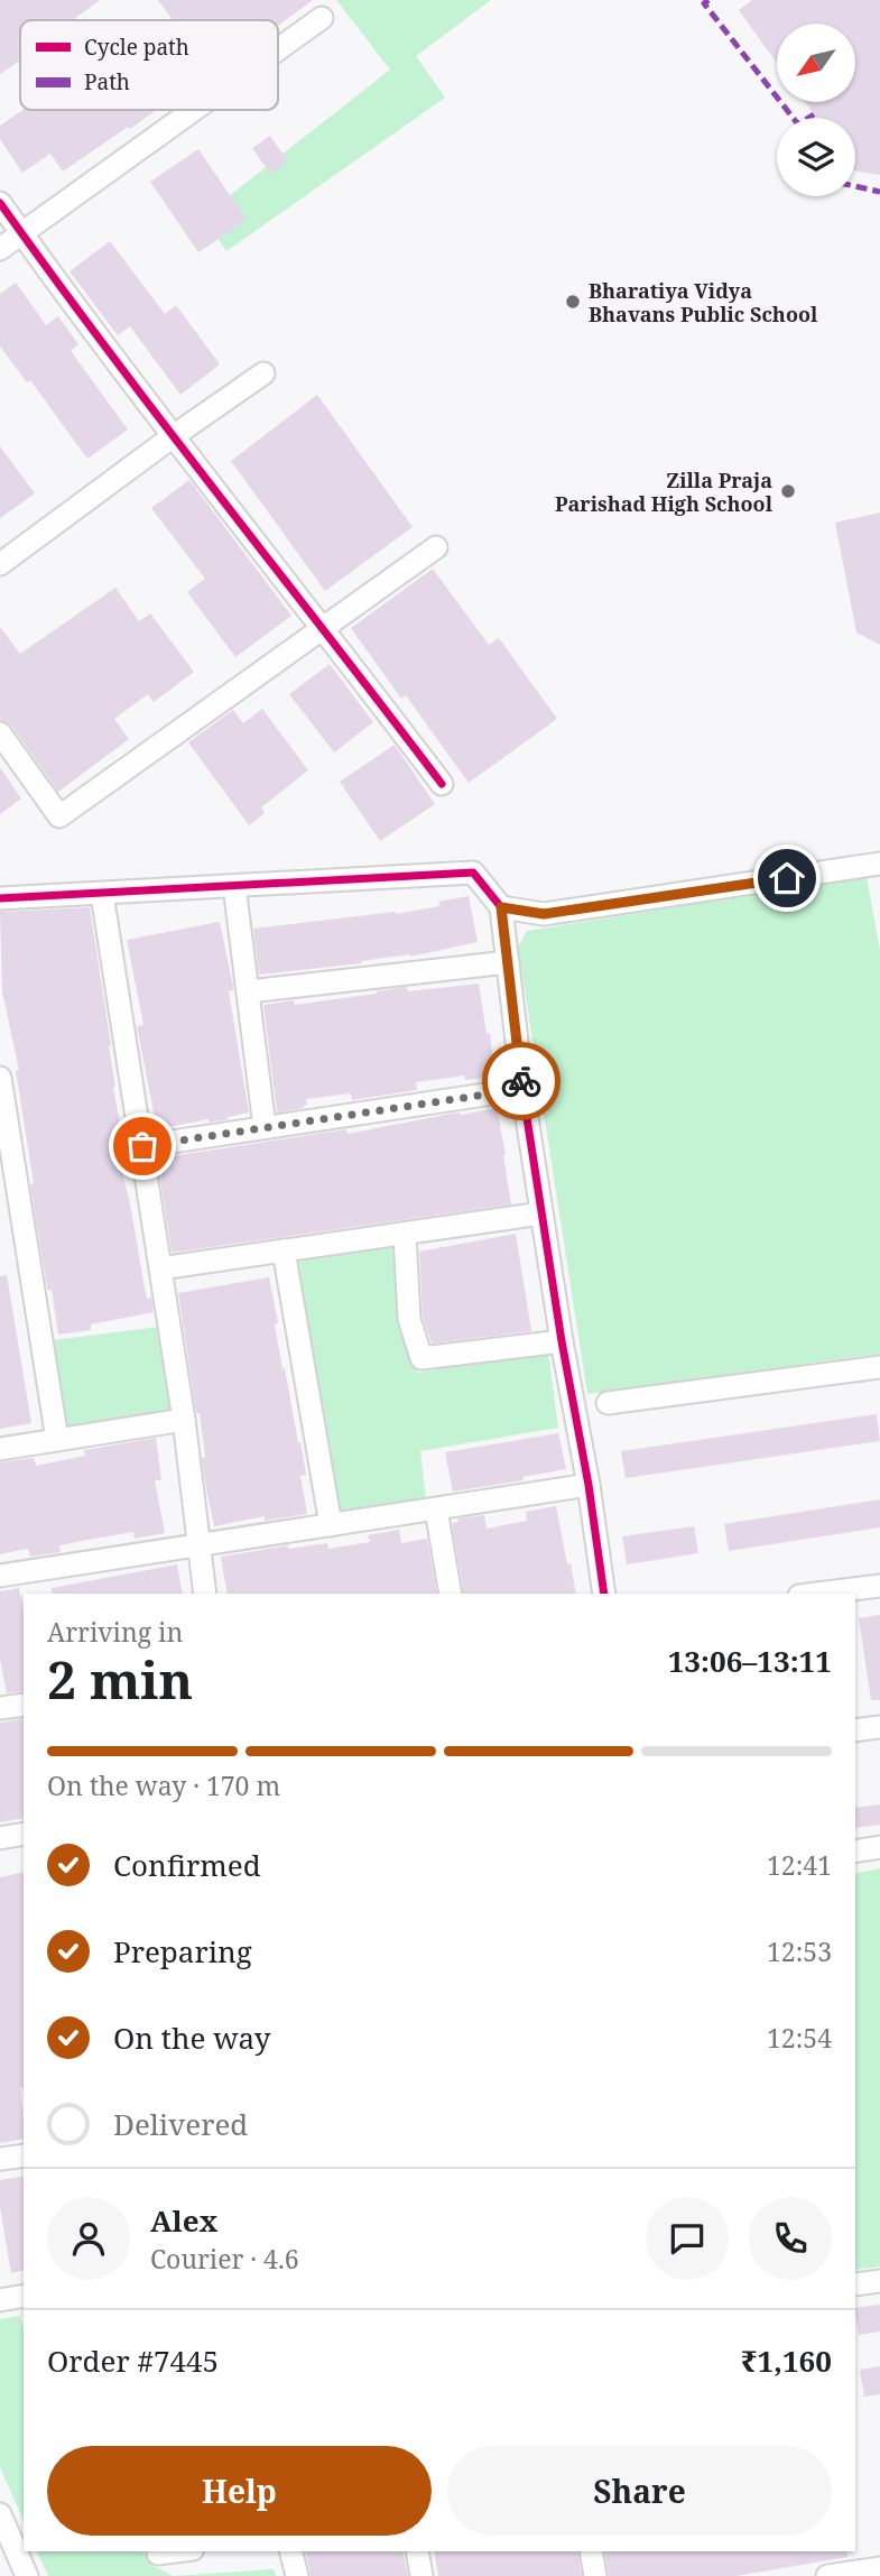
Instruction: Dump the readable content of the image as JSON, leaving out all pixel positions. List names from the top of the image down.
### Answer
{
  "places": ["Bharatiya Vidya Bhavans Public School", "Zilla Praja Parishad High School"],
  "legend": ["Cycle path", "Path"],
  "north": "bottom left",
  "page": {
    "heading": ["2 min", "Arriving in", "13:06–13:11"],
    "panel": [
      "Alex",
      "Courier · 4.6",
      "Order #7445",
      "₹1,160"
    ],
    "bar": "On the way · 170 m",
    "list": [
      ["Confirmed", "12:41"],
      ["Preparing", "12:53"],
      ["On the way", "12:54"],
      "Delivered"
    ],
    "buttons": ["Help", "Share"]
  }
}
